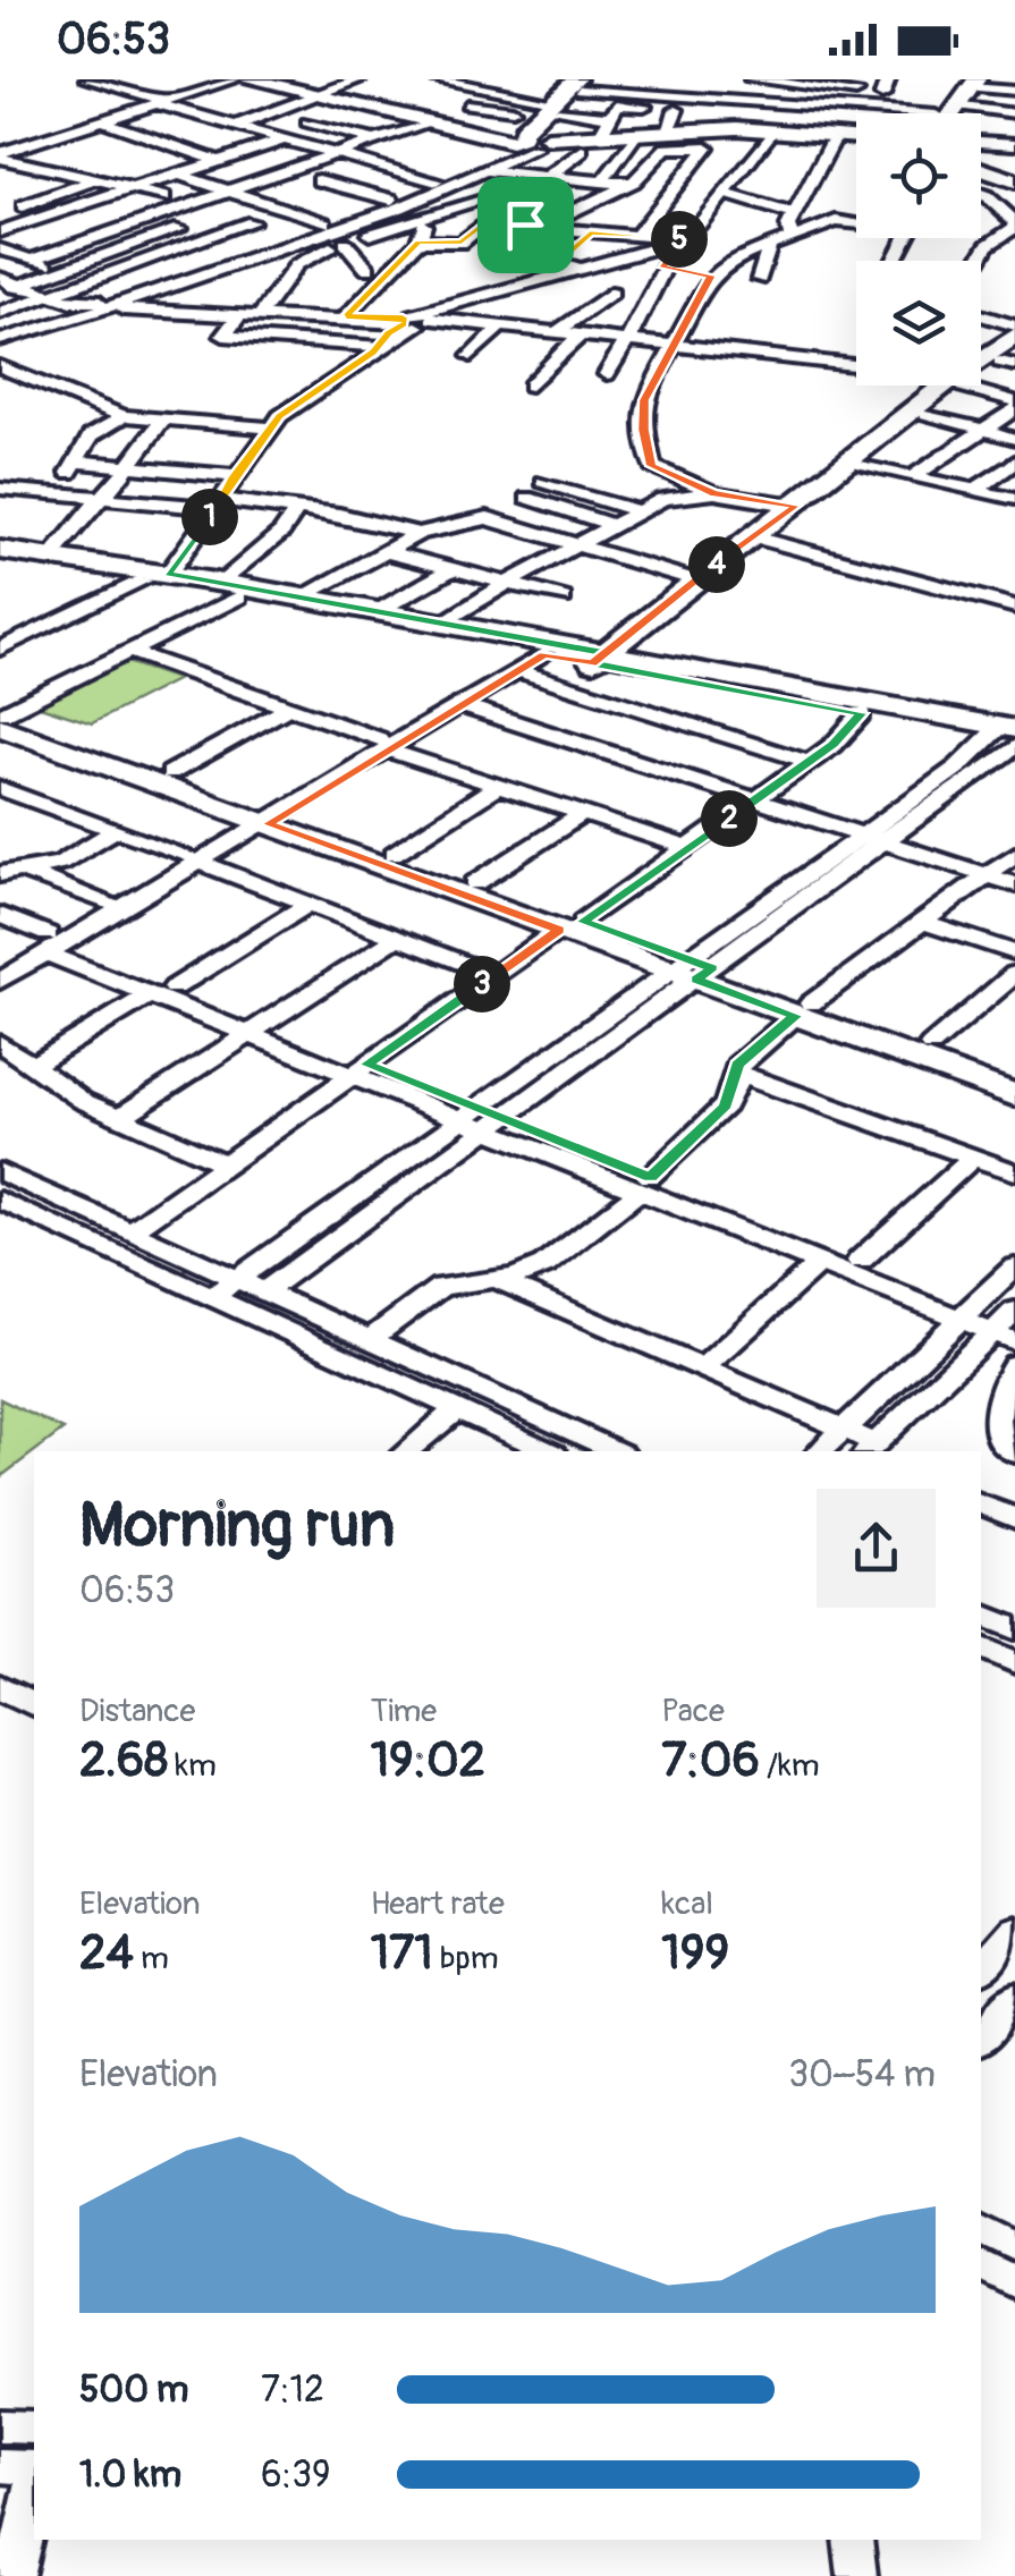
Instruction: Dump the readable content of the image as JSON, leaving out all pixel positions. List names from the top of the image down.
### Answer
{
  "page": {
    "status": "06:53",
    "pins": [
      "5",
      "1",
      "4",
      "2",
      "3"
    ],
    "heading": ["Morning run", "06:53"],
    "stats": [
      ["Distance", "2.68 km"],
      ["Time", "19:02"],
      ["Pace", "7:06 /km"],
      ["Elevation", "24 m"],
      ["Heart rate", "171 bpm"],
      ["kcal", "199"]
    ],
    "chart": ["Elevation", "30–54 m"],
    "list": [
      {
        "name": "500 m",
        "note": "7:12"
      },
      {
        "name": "1.0 km",
        "note": "6:39"
      }
    ]
  }
}
